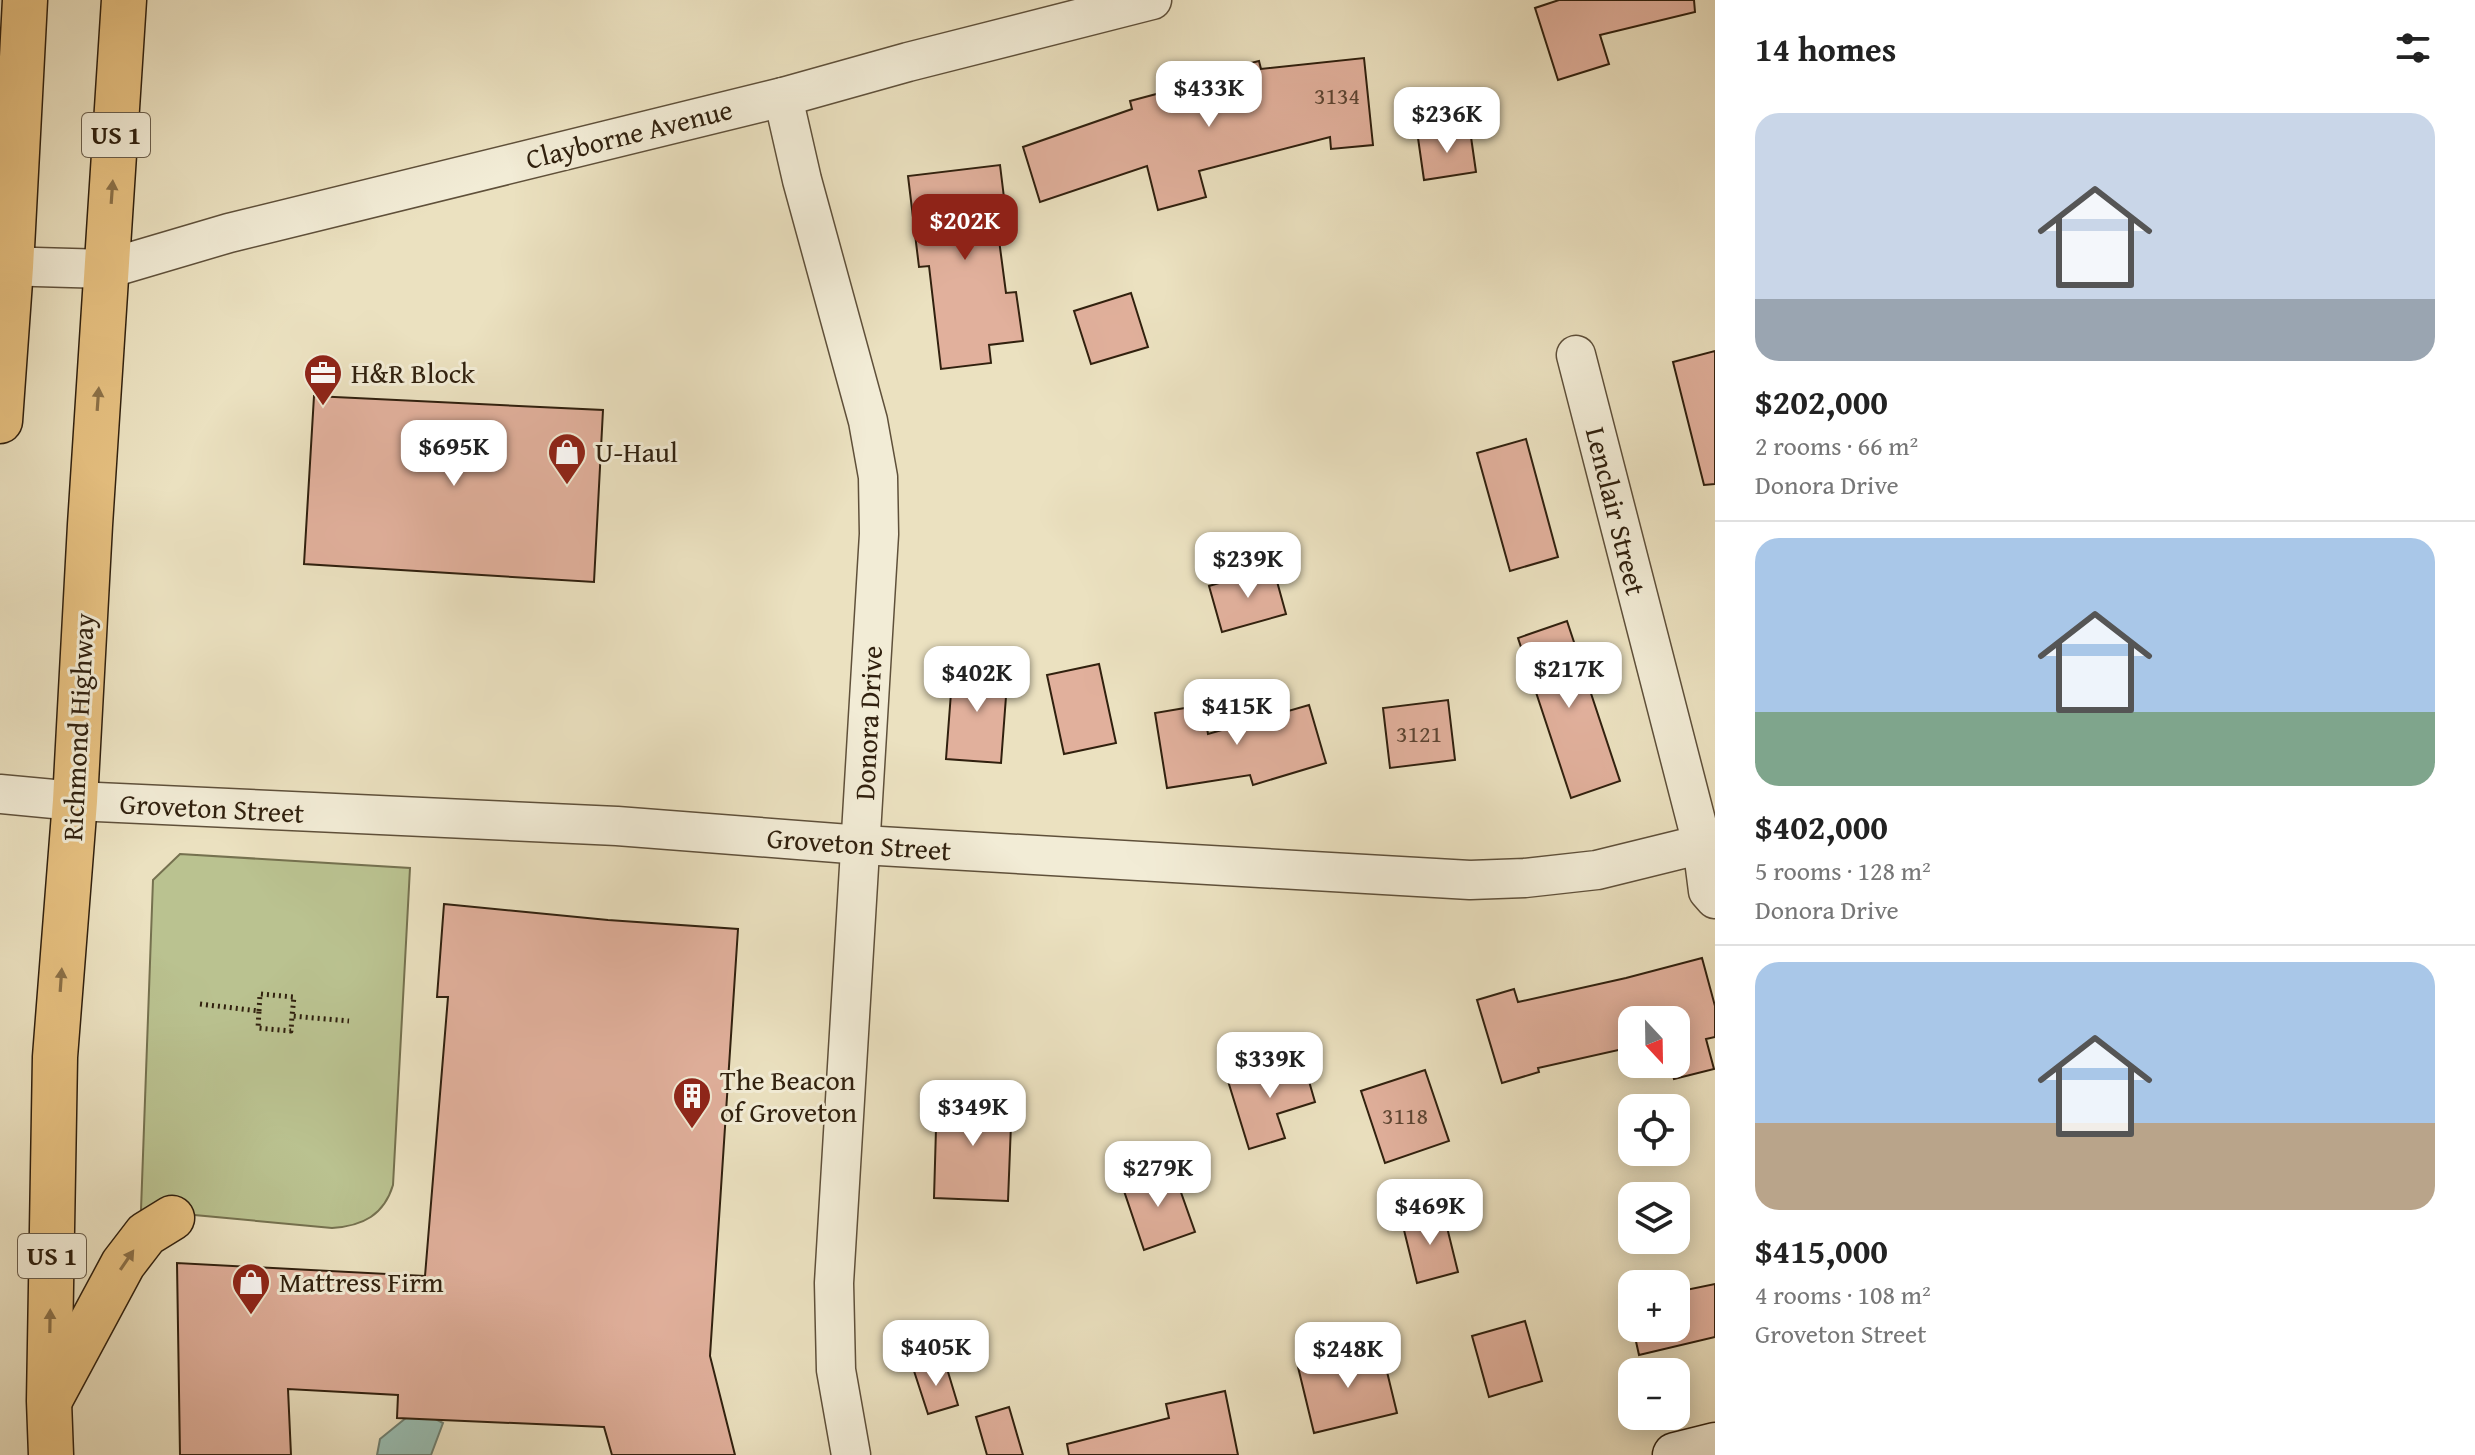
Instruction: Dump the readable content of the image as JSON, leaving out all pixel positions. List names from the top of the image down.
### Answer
{
  "streets": {
    "highway": ["US 1", "Richmond Highway"],
    "street": [
      "Clayborne Avenue",
      "Lenclair Street",
      "Donora Drive",
      "Groveton Street"
    ]
  },
  "crossings": [
    ["Clayborne Avenue", "Donora Drive"],
    ["Clayborne Avenue", "Richmond Highway"],
    ["Lenclair Street", "Groveton Street"],
    ["Donora Drive", "Groveton Street"],
    ["Richmond Highway", "Groveton Street"]
  ],
  "places": {
    "office": ["H&R Block"],
    "shop": ["U-Haul", "Mattress Firm"],
    "building": ["The Beacon of Groveton"]
  },
  "house_numbers": ["3134", "3121", "3118"],
  "north": "bottom",
  "page": {
    "heading": "14 homes",
    "price": [
      "$433K",
      "$236K",
      "$202K",
      "$695K",
      "$239K",
      "$217K",
      "$402K",
      "$415K",
      "$339K",
      "$349K",
      "$279K",
      "$469K",
      "$405K",
      "$248K"
    ],
    "list": [
      {
        "name": "$202,000",
        "note": "2 rooms · 66 m² · Donora Drive"
      },
      {
        "name": "$402,000",
        "note": "5 rooms · 128 m² · Donora Drive"
      },
      {
        "name": "$415,000",
        "note": "4 rooms · 108 m² · Groveton Street"
      }
    ],
    "map_buttons": ["+", "−"]
  }
}
